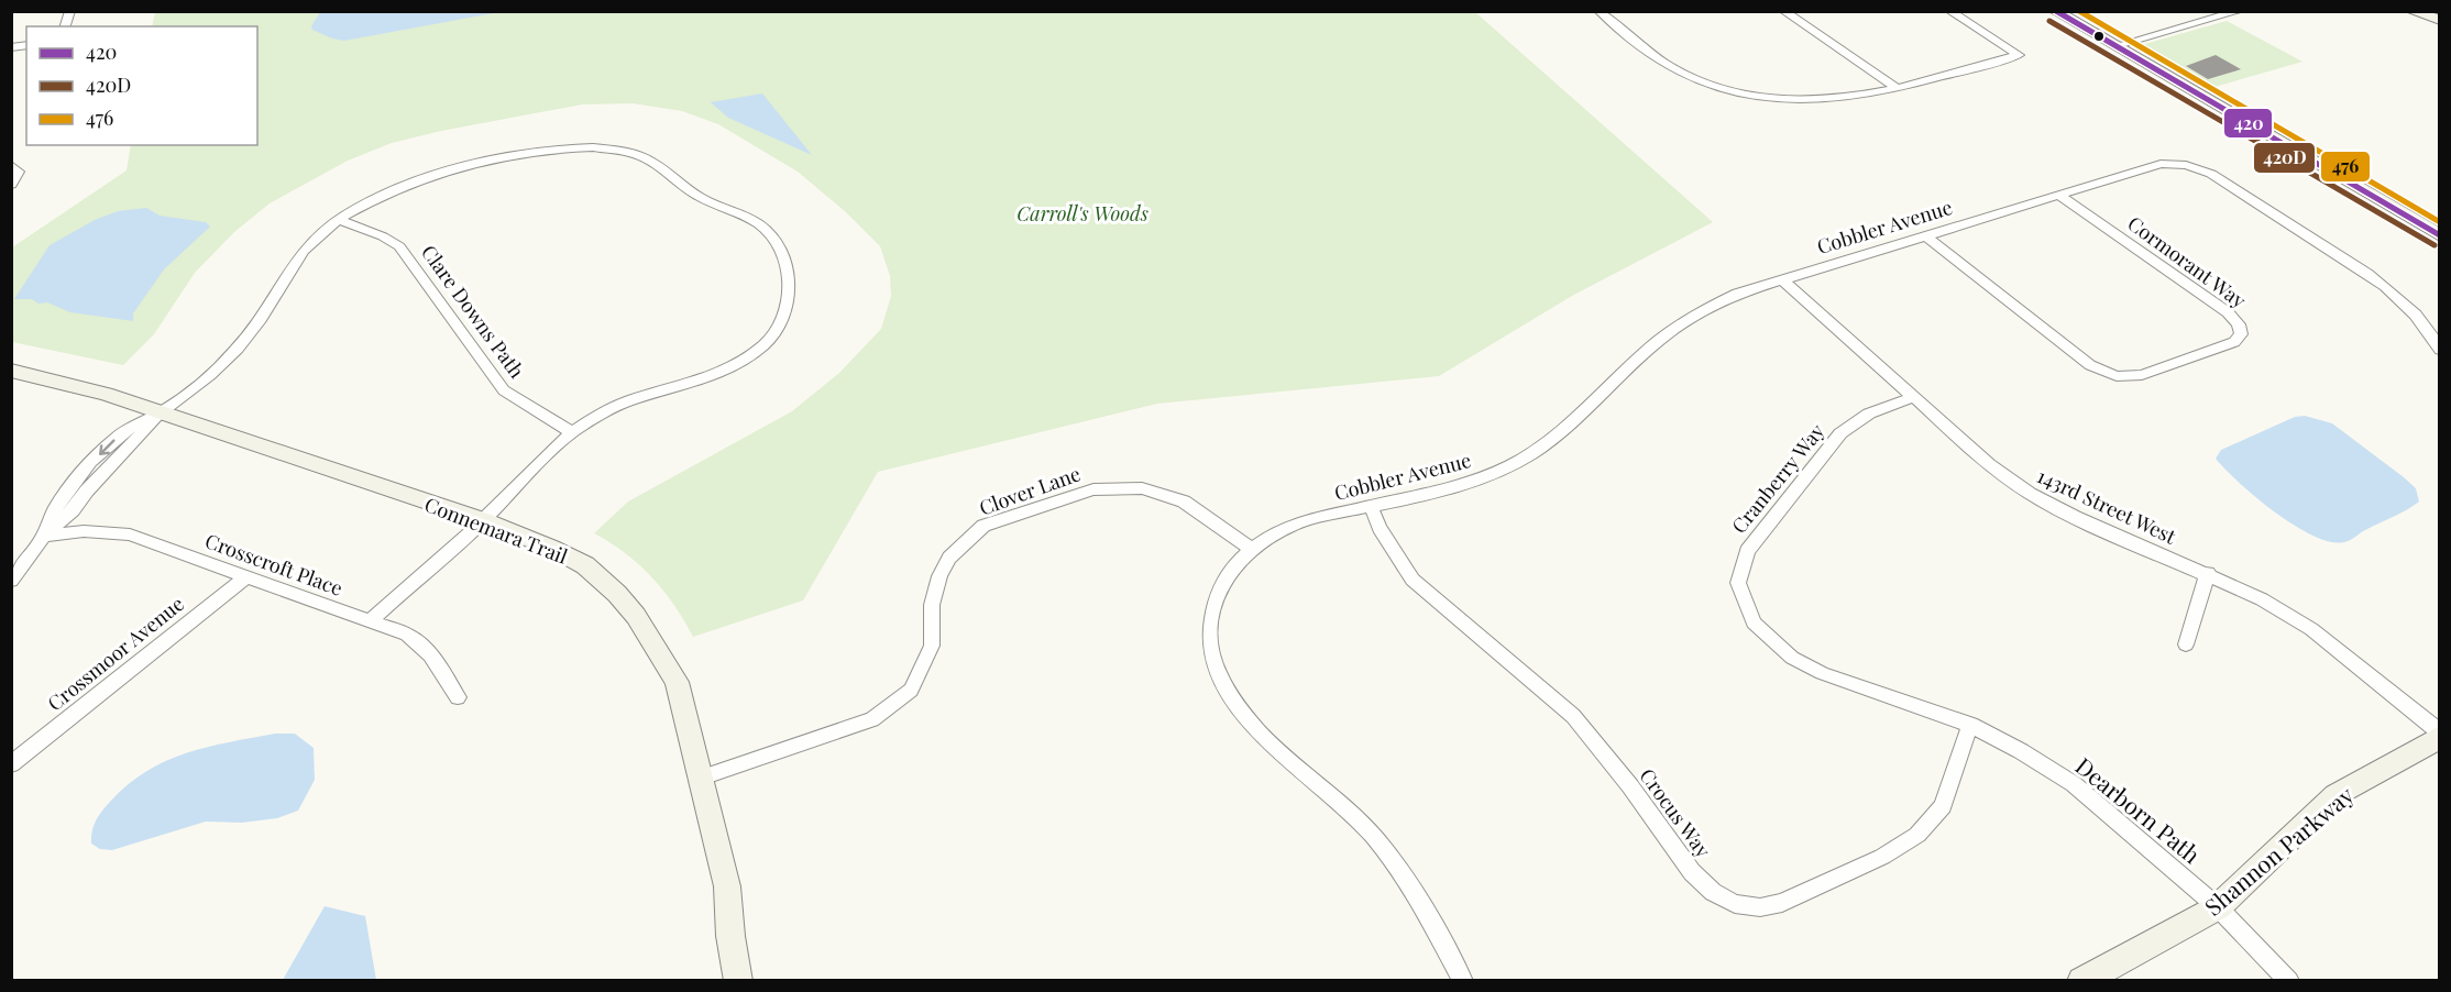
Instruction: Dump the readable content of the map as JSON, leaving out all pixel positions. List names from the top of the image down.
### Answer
{
  "streets": {
    "street": [
      "Cobbler Avenue",
      "Cormorant Way",
      "Clare Downs Path",
      "Cranberry Way",
      "Clover Lane",
      "143rd Street West",
      "Connemara Trail",
      "Crosscroft Place",
      "Crossmoor Avenue",
      "Dearborn Path",
      "Crocus Way",
      "Shannon Parkway"
    ]
  },
  "crossings": [
    ["Cobbler Avenue", "Cormorant Way"],
    ["Cobbler Avenue", "Clover Lane"],
    ["Cobbler Avenue", "143rd Street West"],
    ["Cobbler Avenue", "Crocus Way"],
    ["Cranberry Way", "143rd Street West"],
    ["Cranberry Way", "Dearborn Path"],
    ["Cranberry Way", "Crocus Way"],
    ["Clover Lane", "Connemara Trail"],
    ["143rd Street West", "Shannon Parkway"],
    ["Crosscroft Place", "Crossmoor Avenue"],
    ["Dearborn Path", "Crocus Way"],
    ["Dearborn Path", "Shannon Parkway"]
  ],
  "parks": ["Carroll's Woods"],
  "lines": ["transit line 420", "transit line 476", "transit line 420D"],
  "legend": ["420", "420D", "476"]
}
